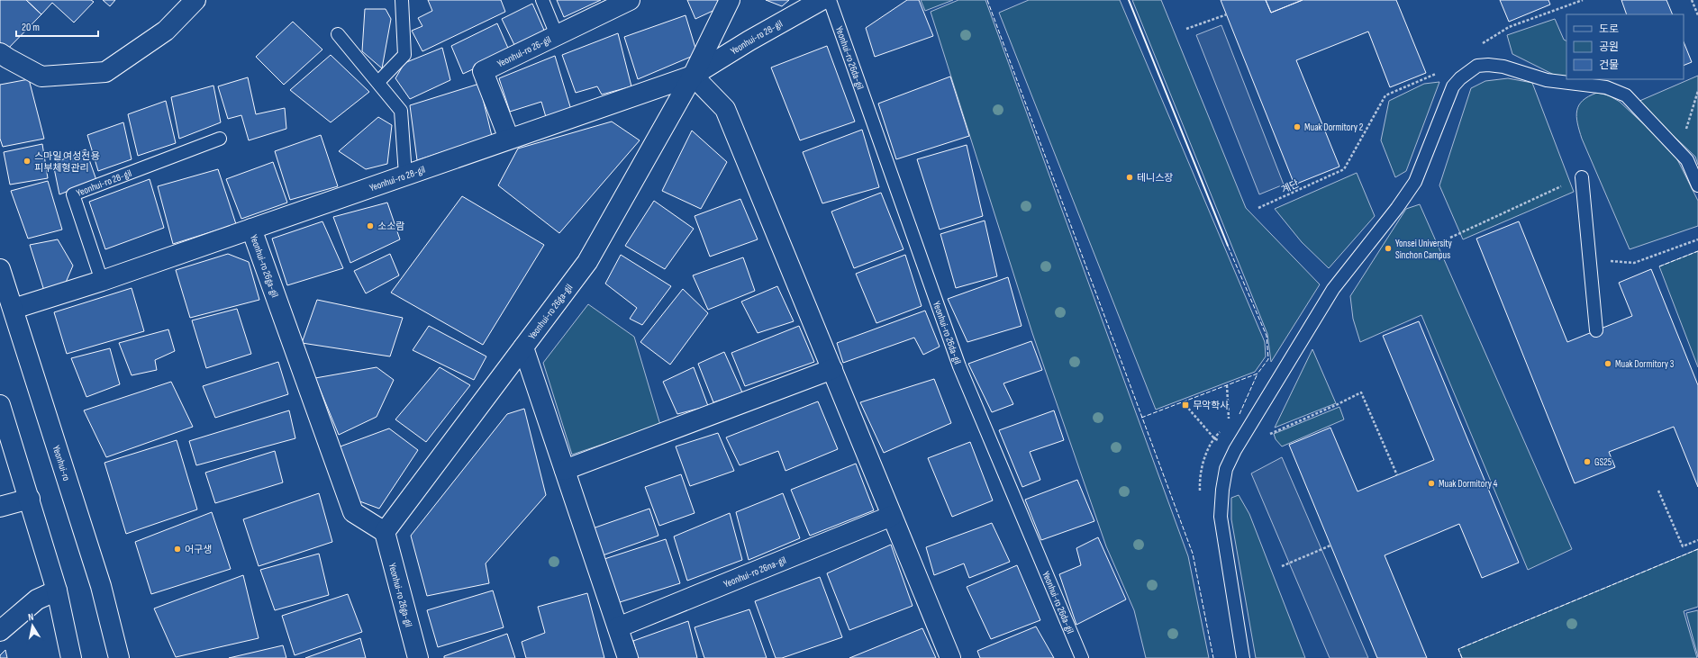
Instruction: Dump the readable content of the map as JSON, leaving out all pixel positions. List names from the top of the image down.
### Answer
{
  "streets": {
    "street": [
      "Yeonhui-ro 28-gil",
      "Yeonhui-ro 26-gil",
      "Yeonhui-ro 26ga-gil",
      "Yeonhui-ro",
      "Yeonhui-ro 26na-gil"
    ],
    "lane": ["Yeonhui-ro 26da-gil"],
    "path": ["계단"]
  },
  "crossings": [
    ["Yeonhui-ro 28-gil", "Yeonhui-ro 26-gil"],
    ["Yeonhui-ro 28-gil", "Yeonhui-ro 26ga-gil"],
    ["Yeonhui-ro 28-gil", "Yeonhui-ro"]
  ],
  "places": {
    "other": [
      "Muak Dormitory 2",
      "스마일 여성전용 피부체형관리",
      "테니스장",
      "소소람",
      "Yonsei University Sinchon Campus",
      "Muak Dormitory 3",
      "GS25",
      "Muak Dormitory 4",
      "어구생"
    ],
    "transit": ["무악학사"]
  },
  "legend": ["도로", "공원", "건물"],
  "scale_bar": "20 m",
  "north": "top"
}
